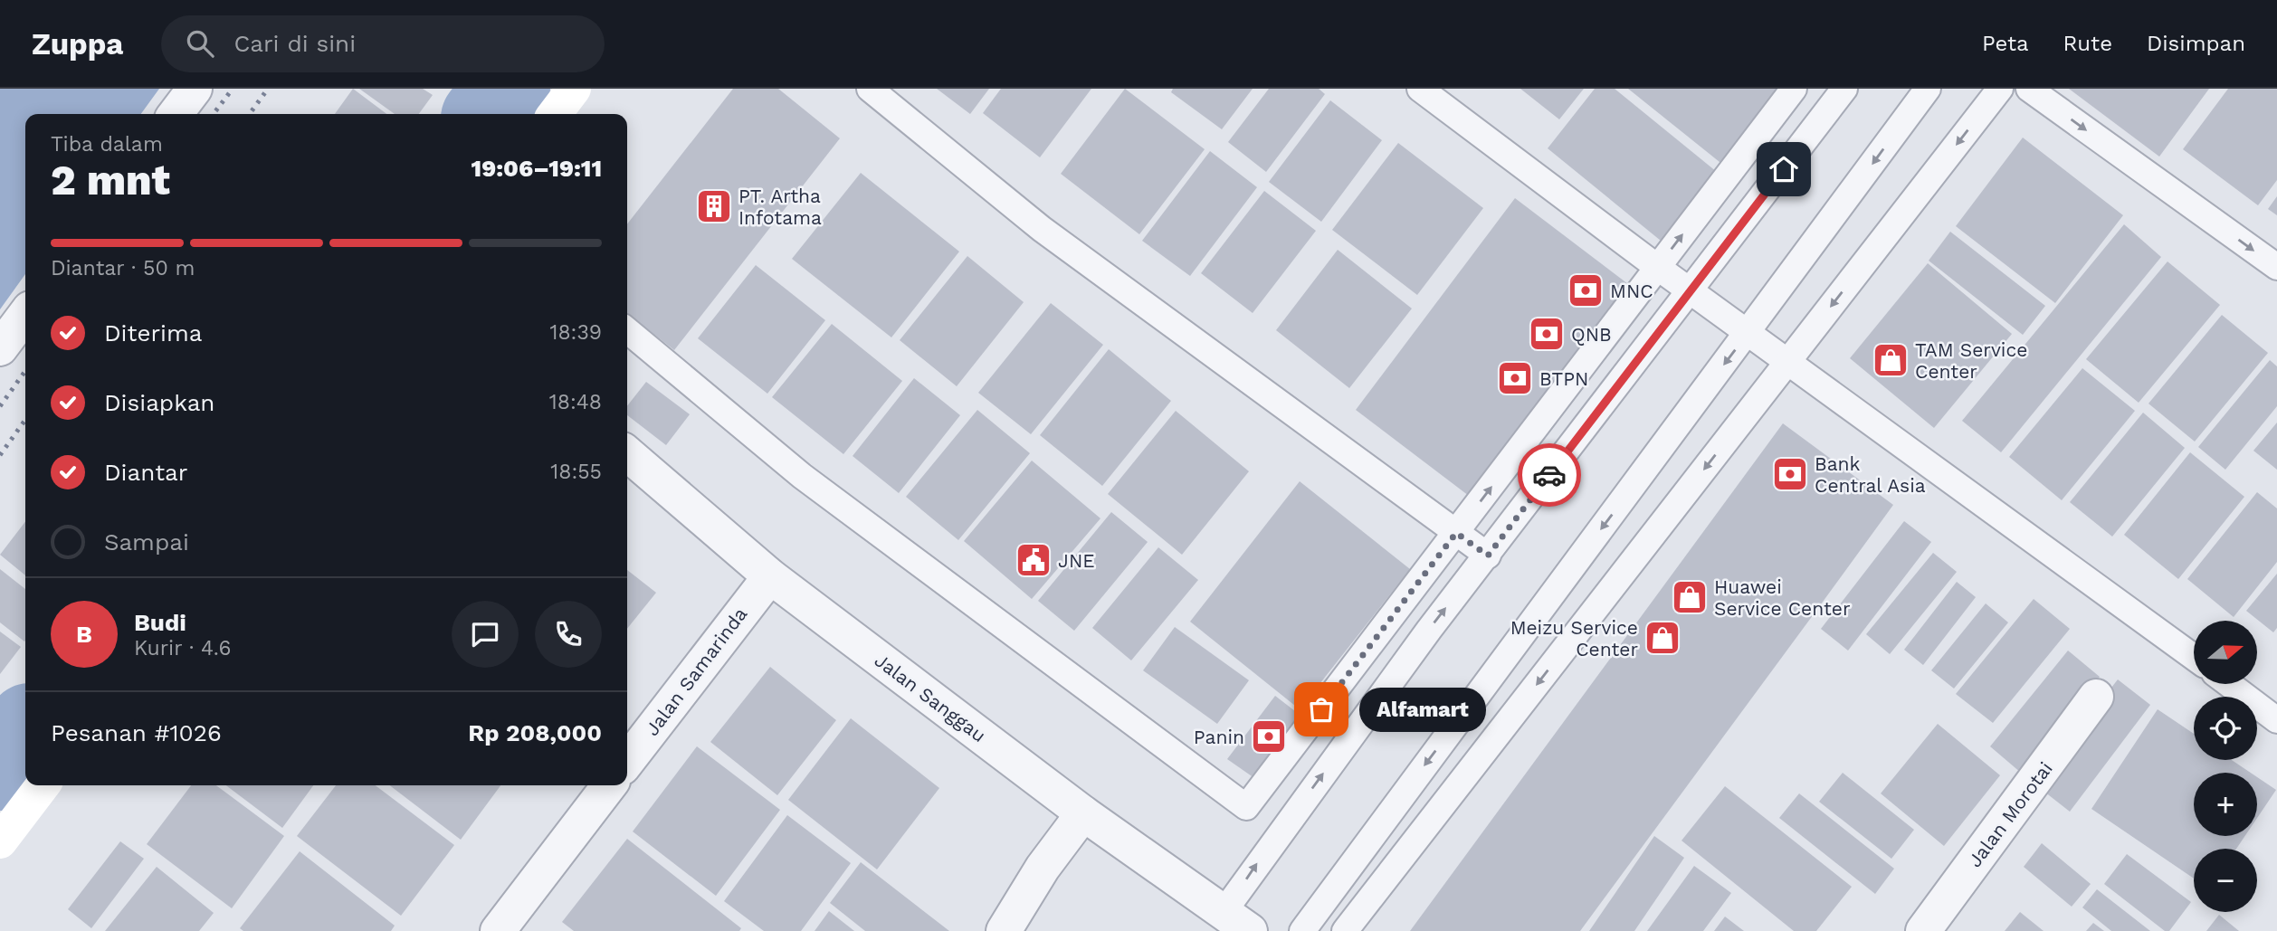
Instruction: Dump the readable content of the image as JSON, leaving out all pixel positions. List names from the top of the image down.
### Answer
{
  "streets": {
    "street": ["Jalan Samarinda", "Jalan Sanggau", "Jalan Morotai"]
  },
  "crossings": [
    ["Jalan Samarinda", "Jalan Sanggau"]
  ],
  "places": {
    "building": ["PT. Artha Infotama"],
    "bank": [
      "MNC",
      "QNB",
      "BTPN",
      "Bank Central Asia",
      "Panin"
    ],
    "shop": ["TAM Service Center", "Huawei Service Center", "Meizu Service Center"],
    "public building": ["JNE"],
    "other": ["Alfamart"]
  },
  "north": "right",
  "page": {
    "header": "Zuppa",
    "search": "Cari di sini",
    "nav": ["Peta", "Rute", "Disimpan"],
    "heading": ["2 mnt", "Tiba dalam", "19:06–19:11"],
    "panel": [
      "Budi",
      "Kurir · 4.6",
      "Pesanan #1026",
      "Rp 208,000"
    ],
    "bar": "Diantar · 50 m",
    "list": [
      ["Diterima", "18:39"],
      ["Disiapkan", "18:48"],
      ["Diantar", "18:55"],
      "Sampai"
    ],
    "round": "B",
    "map_buttons": ["+", "−"],
    "bubble": "Alfamart"
  }
}
